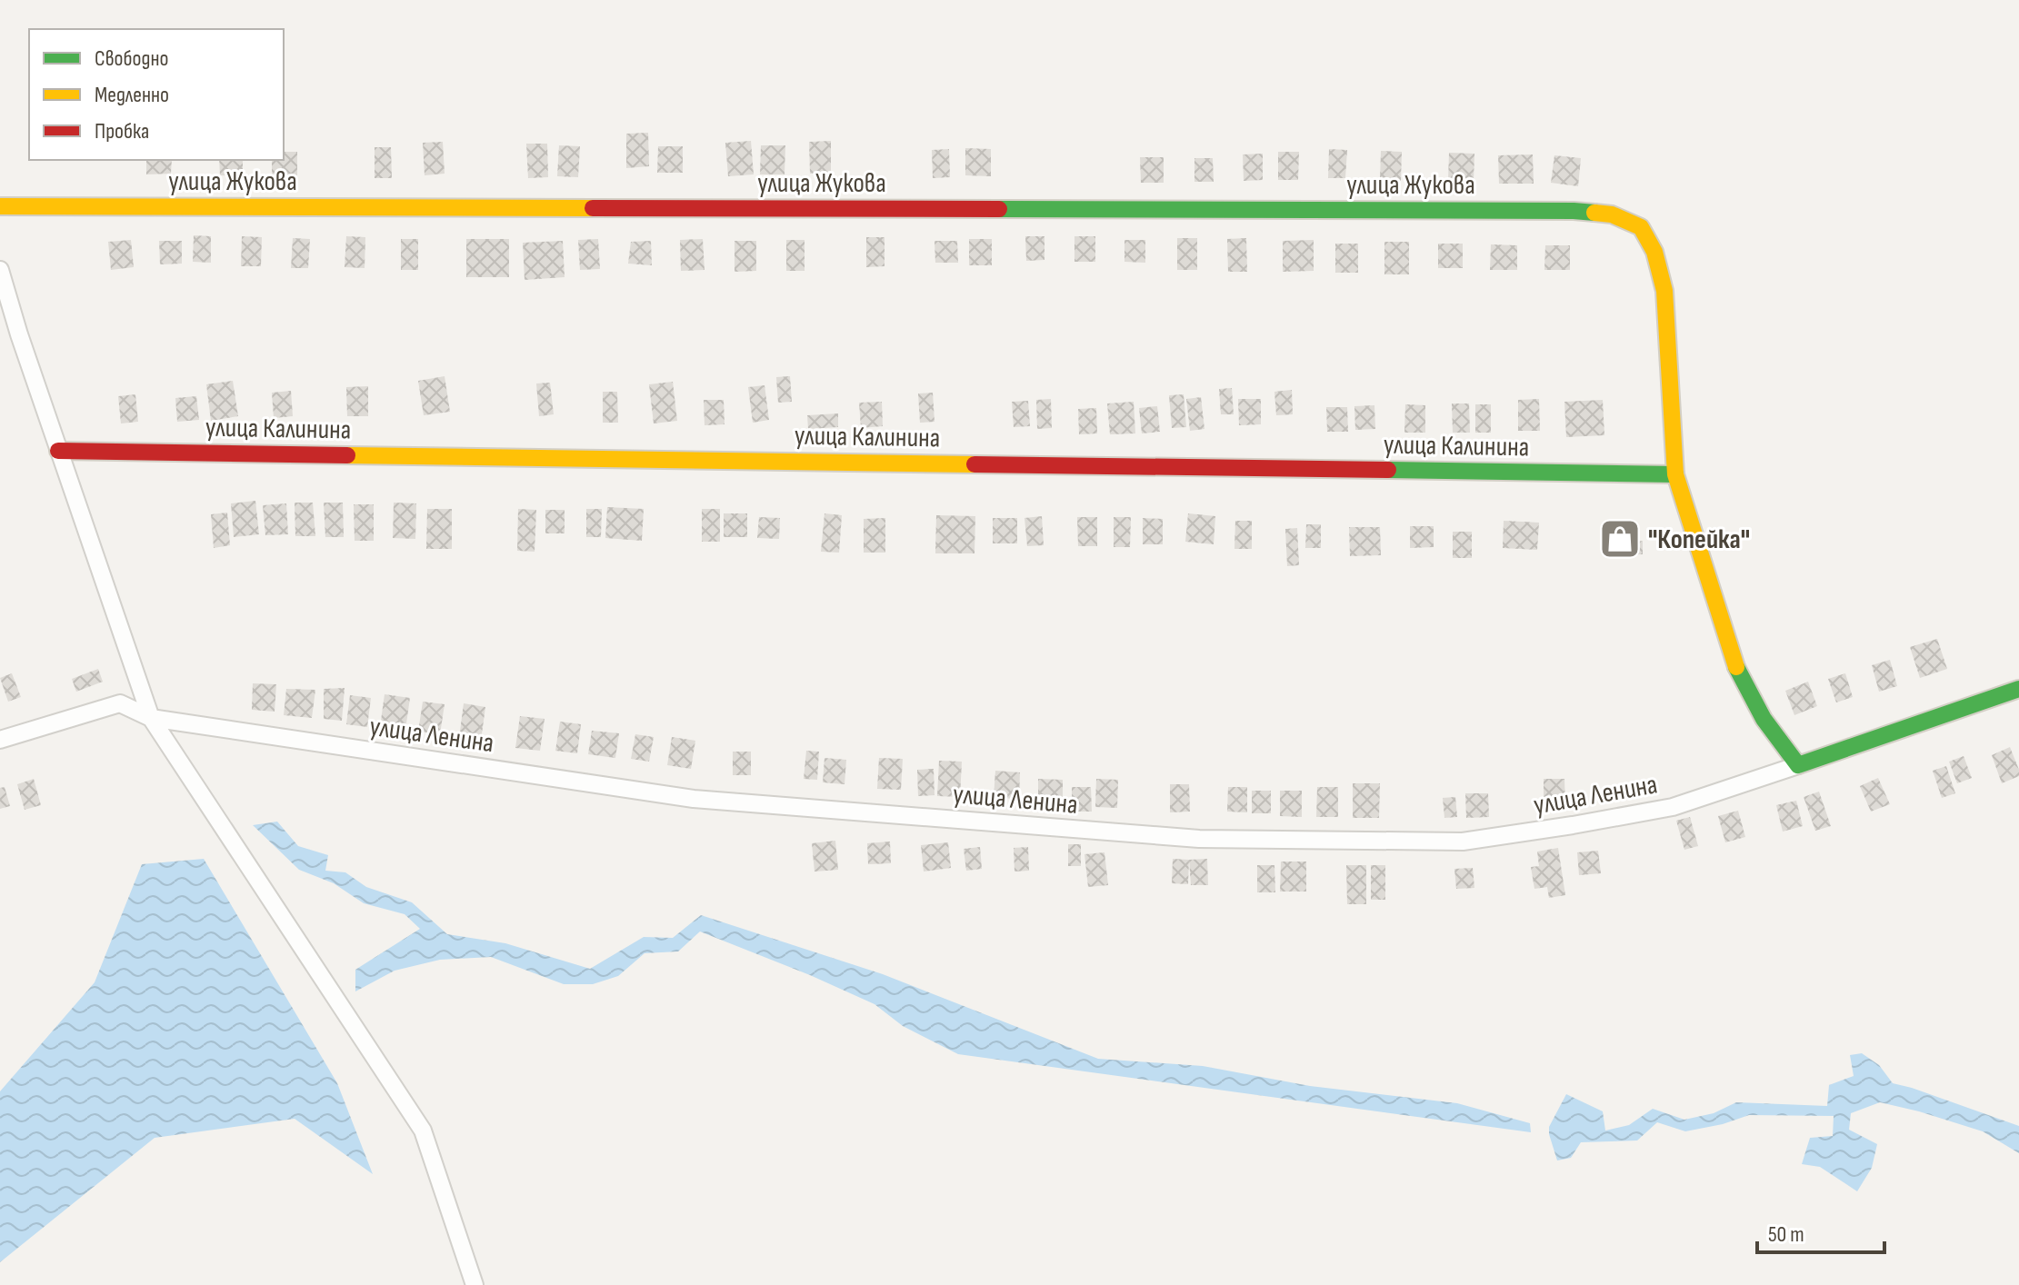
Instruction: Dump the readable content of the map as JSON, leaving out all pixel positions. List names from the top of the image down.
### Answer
{
  "streets": {
    "street": ["улица Жукова", "улица Калинина", "улица Ленина"]
  },
  "crossings": [
    ["улица Жукова", "улица Калинина"]
  ],
  "places": {
    "shop": ["\"Копейка\""]
  },
  "legend": ["Свободно", "Медленно", "Пробка"],
  "scale_bar": "50 m"
}
